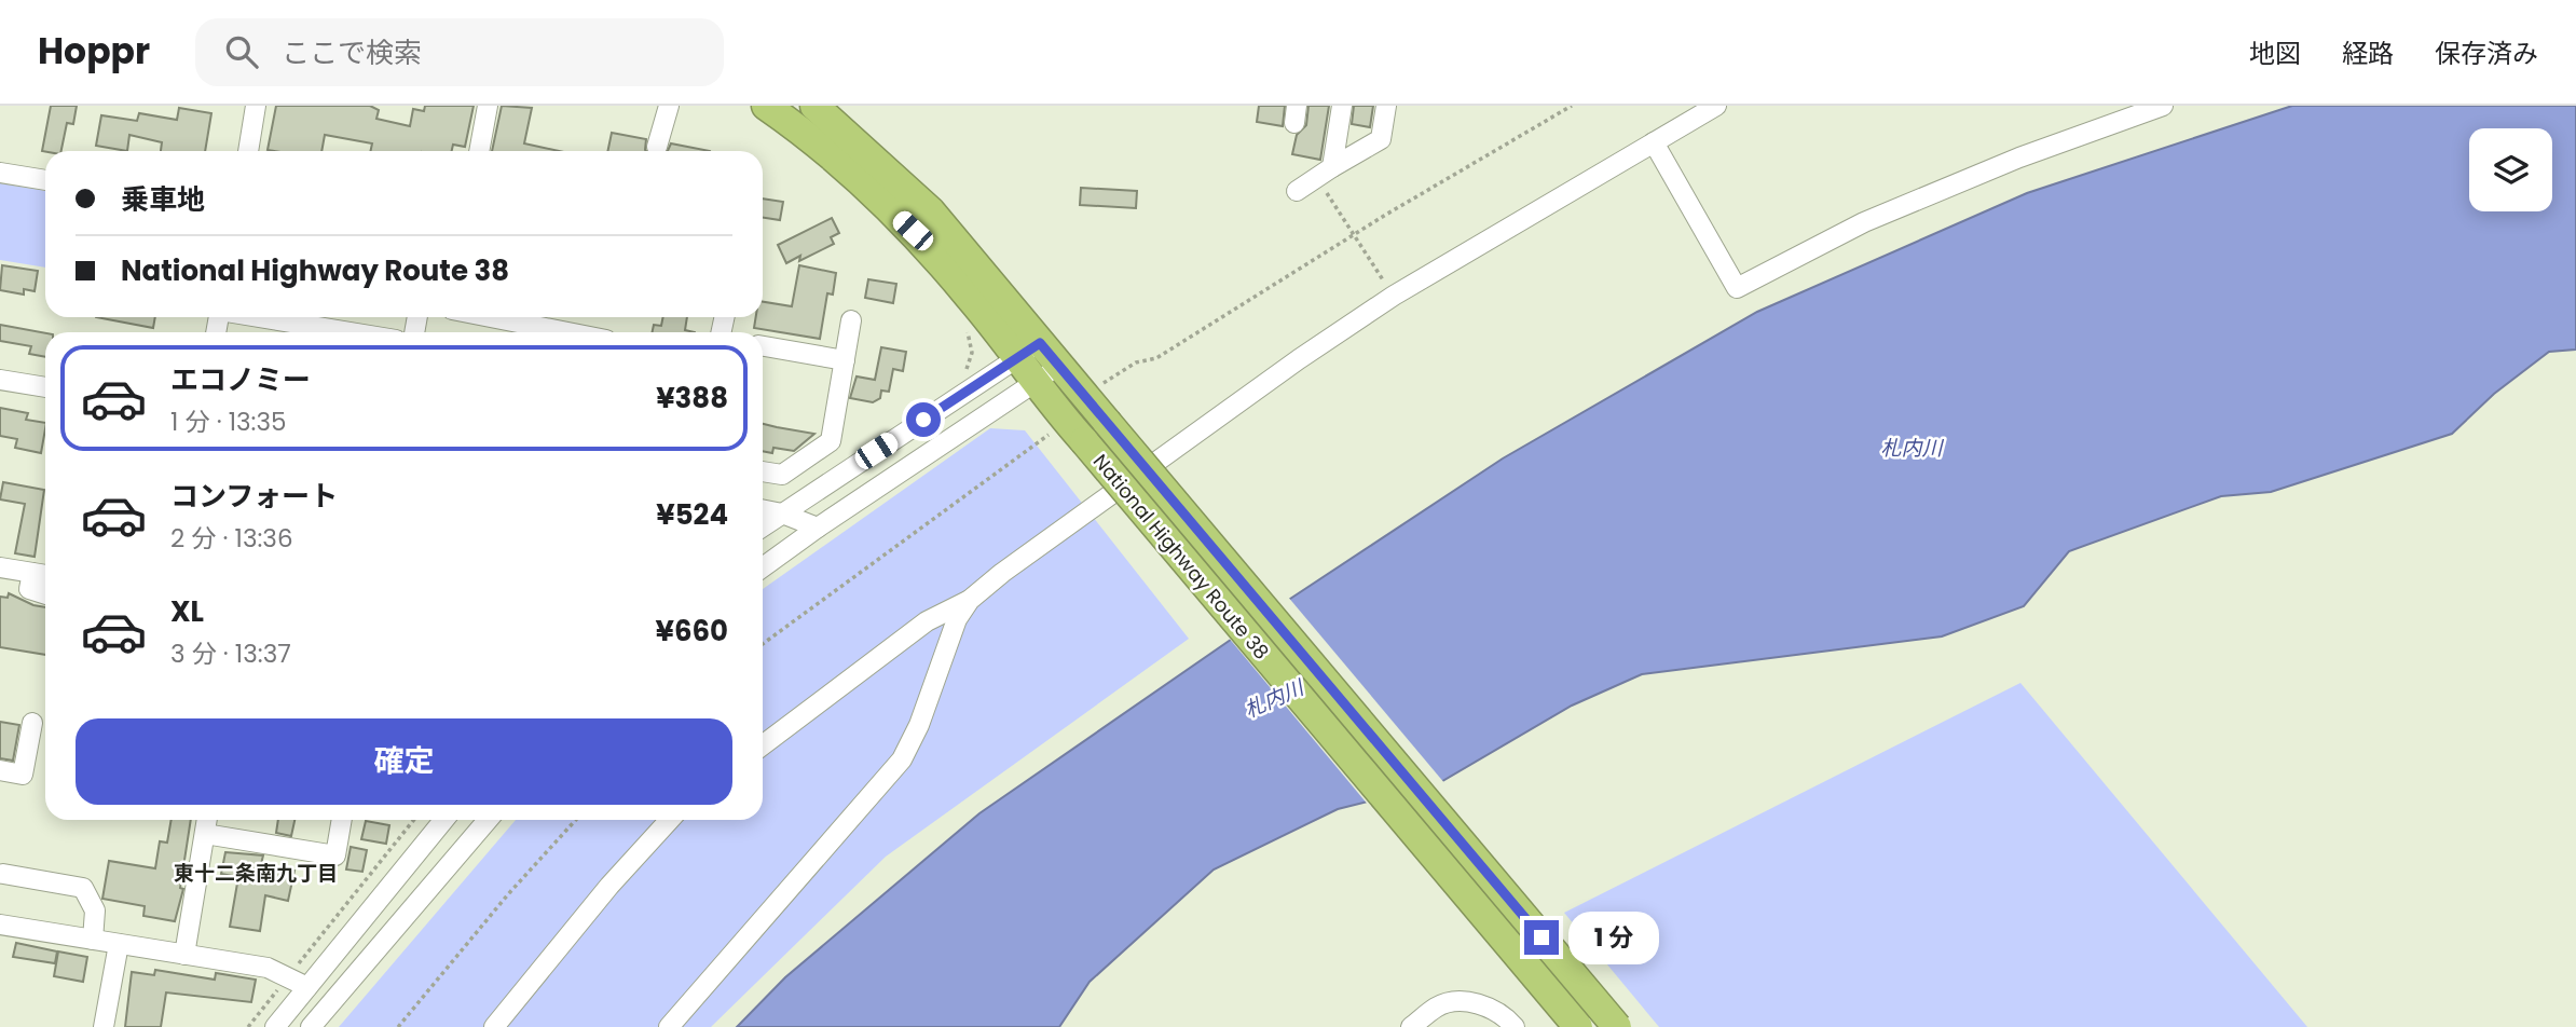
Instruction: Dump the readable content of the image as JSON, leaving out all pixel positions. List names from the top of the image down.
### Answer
{
  "streets": {
    "highway": ["National Highway Route 38"]
  },
  "districts": ["東十二条南九丁目"],
  "water": ["札内川"],
  "page": {
    "header": "Hoppr",
    "search": "ここで検索",
    "nav": ["地図", "経路", "保存済み"],
    "banner": ["乗車地", "National Highway Route 38"],
    "list": [
      {
        "name": "エコノミー",
        "note": "1 分 · 13:35",
        "value": "¥388"
      },
      {
        "name": "コンフォート",
        "note": "2 分 · 13:36",
        "value": "¥524"
      },
      {
        "name": "XL",
        "note": "3 分 · 13:37",
        "value": "¥660"
      }
    ],
    "buttons": "確定",
    "bubble": "1 分"
  }
}
